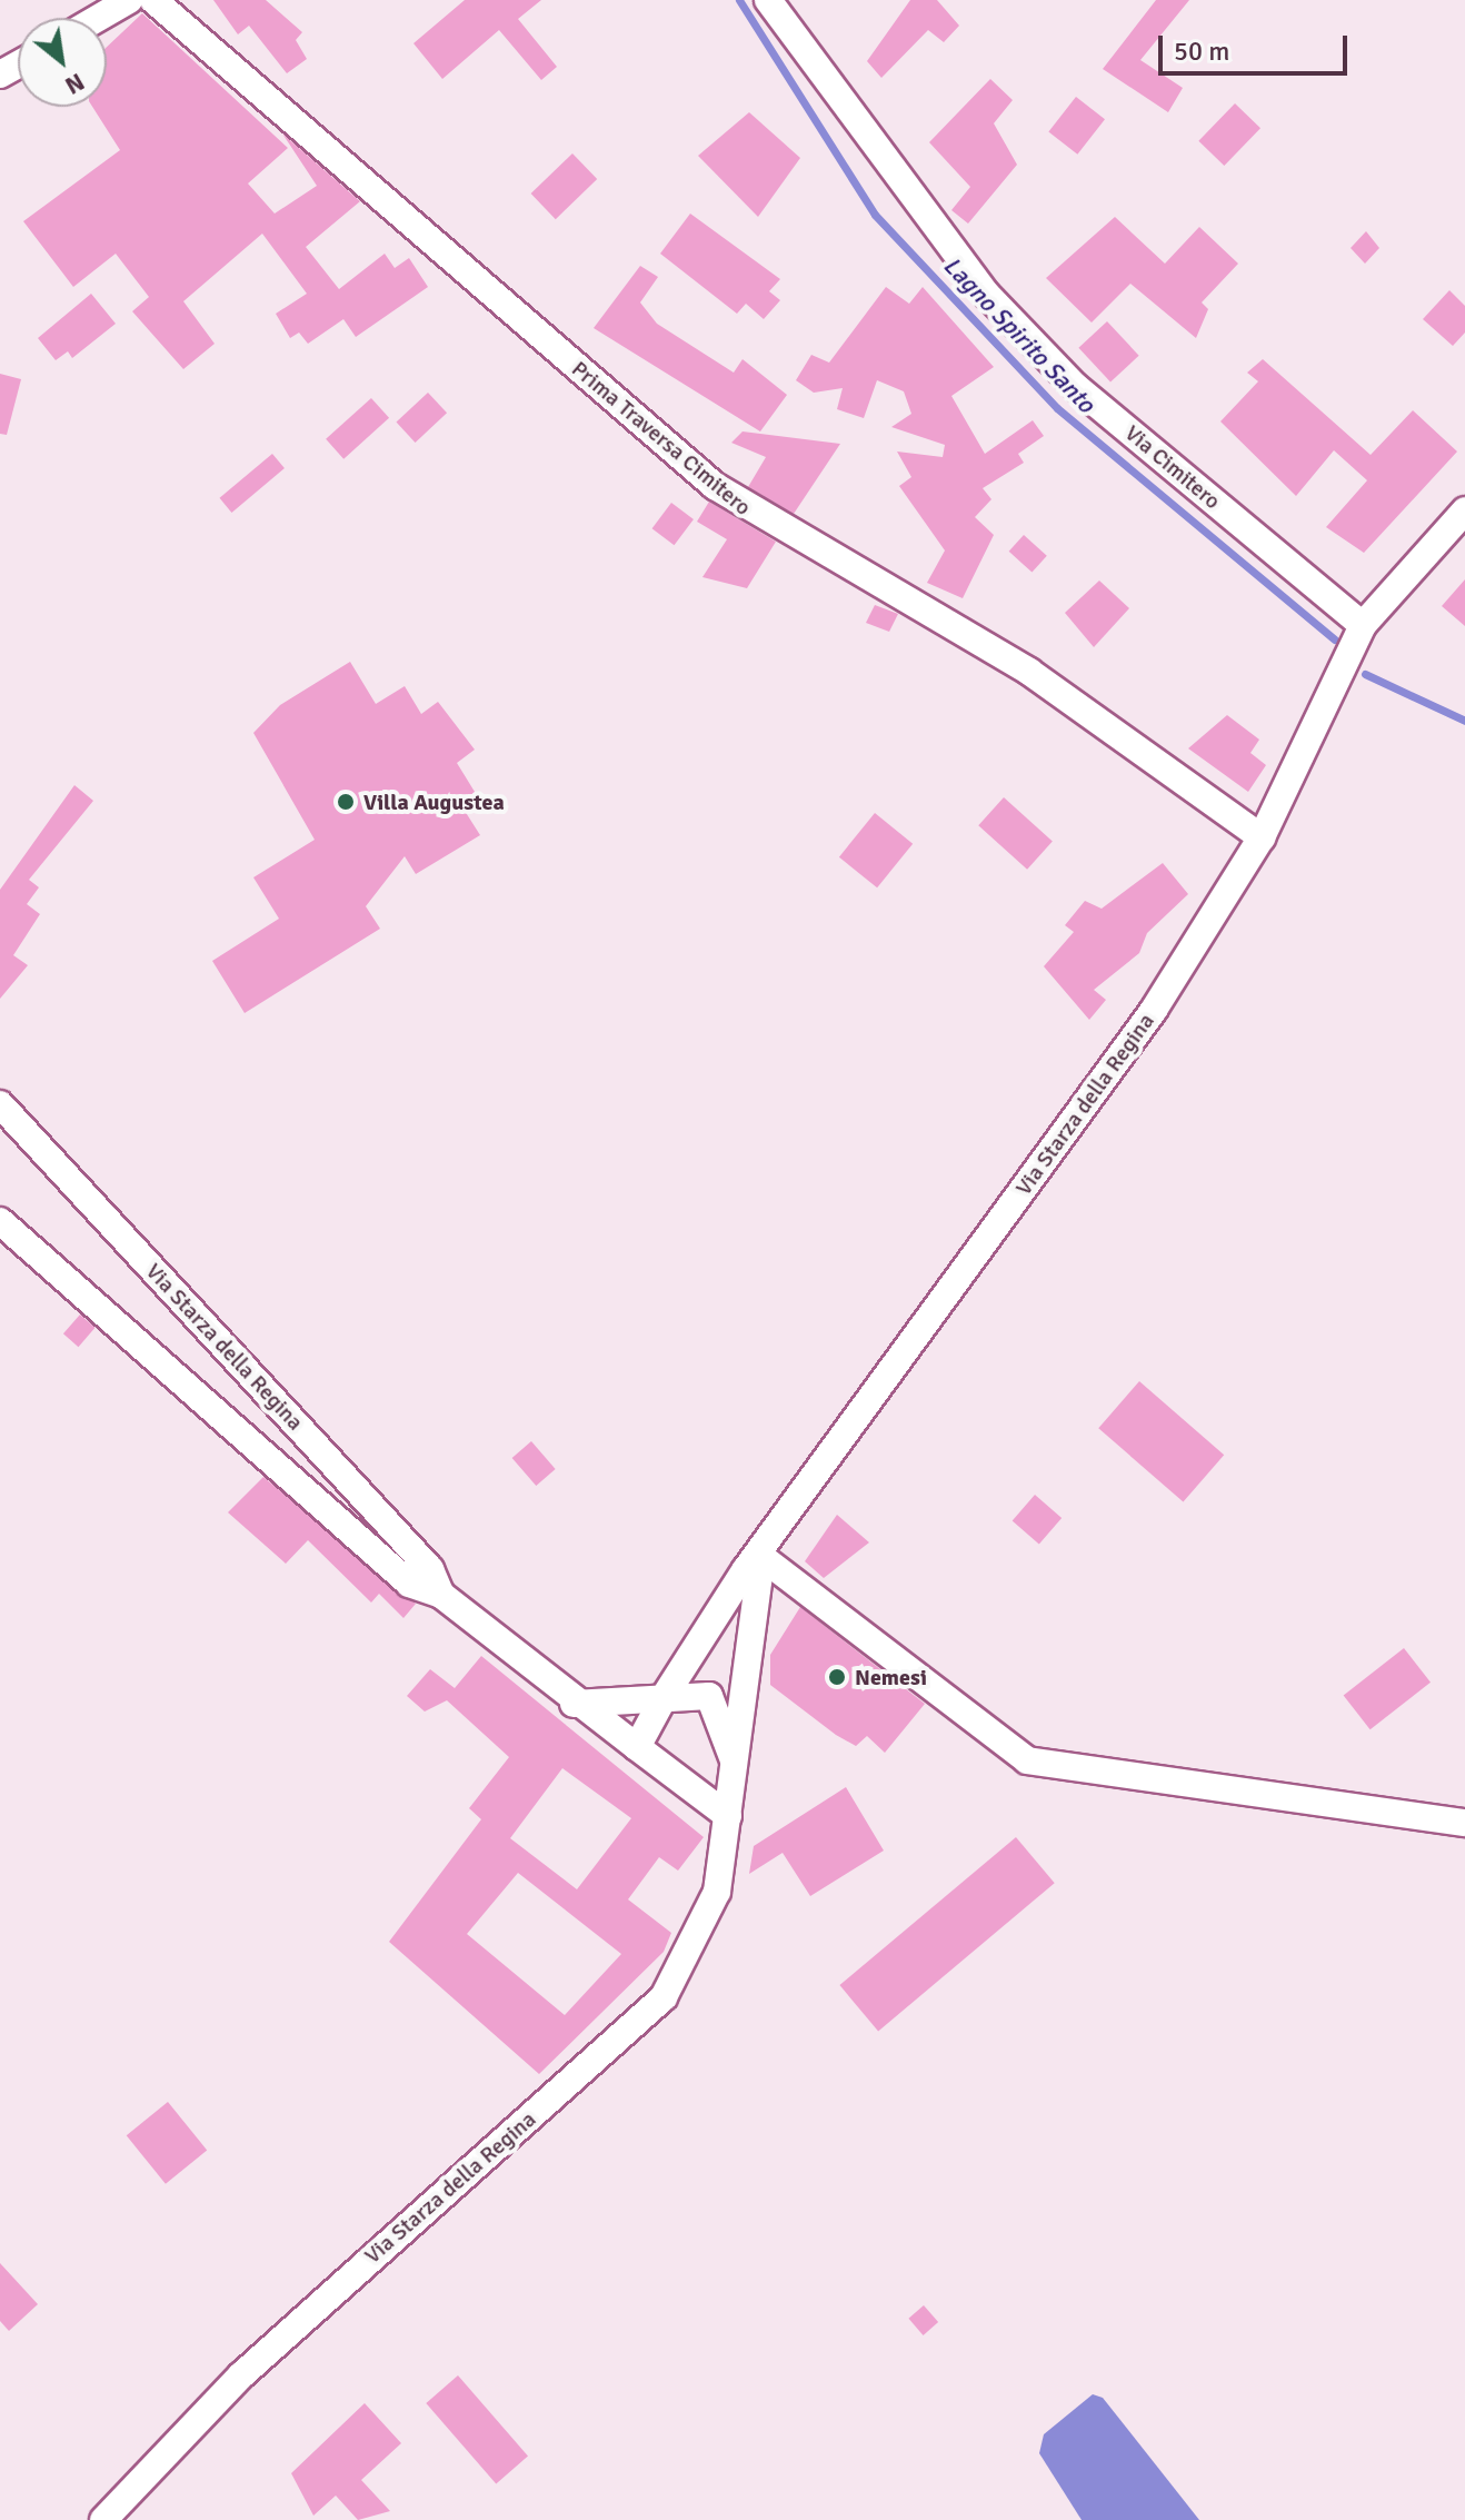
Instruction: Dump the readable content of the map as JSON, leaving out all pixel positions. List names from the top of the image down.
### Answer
{
  "streets": {
    "street": ["Prima Traversa Cimitero", "Via Cimitero", "Via Starza della Regina"]
  },
  "crossings": [
    ["Prima Traversa Cimitero", "Via Starza della Regina"],
    ["Via Cimitero", "Via Starza della Regina"]
  ],
  "water": ["Lagno Spirito Santo"],
  "places": ["Villa Augustea", "Nemesi"],
  "scale_bar": "50 m",
  "north": "bottom right"
}
